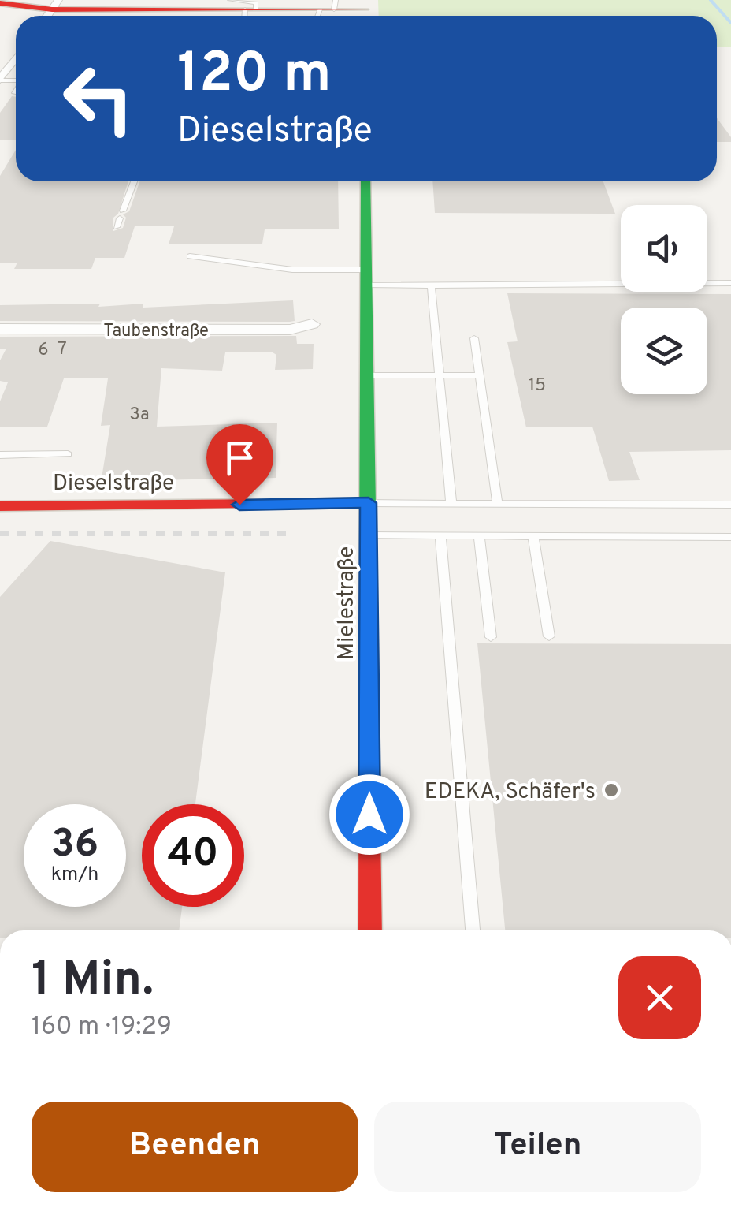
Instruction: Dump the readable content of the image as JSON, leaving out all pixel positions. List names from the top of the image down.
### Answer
{
  "streets": {
    "street": ["Taubenstraße", "Dieselstraße", "Mielestraße"]
  },
  "crossings": [
    ["Dieselstraße", "Mielestraße"]
  ],
  "places": ["EDEKA, Schäfer's"],
  "house_numbers": [
    "7",
    "6",
    "15",
    "3a"
  ],
  "page": {
    "turn": ["120 m", "Dieselstraße"],
    "speed": "36 km/h",
    "limit": "40",
    "heading": ["1 Min.", "160 m · 19:29"],
    "buttons": ["Beenden", "Teilen"]
  }
}
